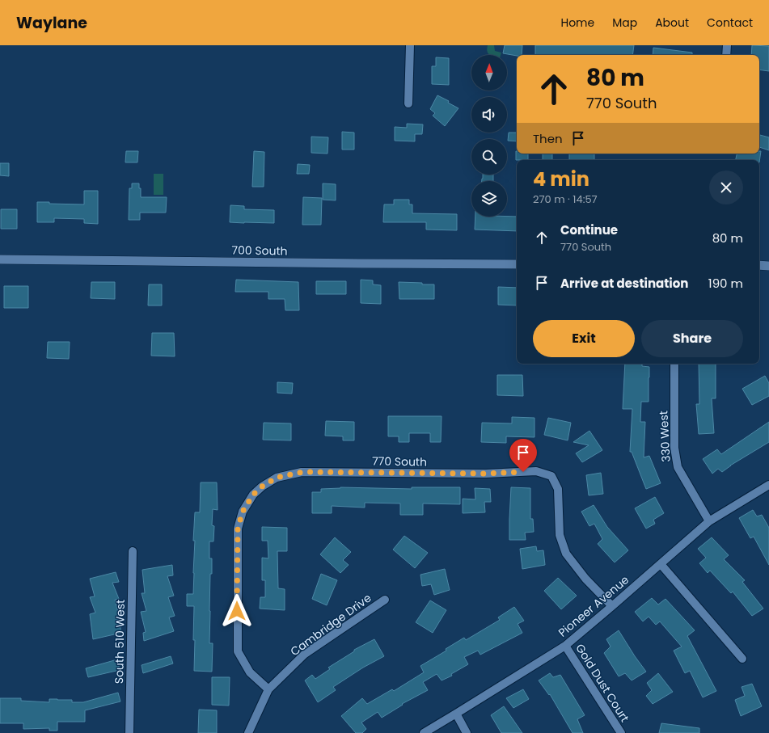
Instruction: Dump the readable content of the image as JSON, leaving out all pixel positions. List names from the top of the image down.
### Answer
{
  "streets": {
    "street": [
      "700 South",
      "330 West",
      "770 South",
      "Pioneer Avenue",
      "Cambridge Drive",
      "South 510 West",
      "Gold Dust Court"
    ]
  },
  "crossings": [
    ["330 West", "Pioneer Avenue"],
    ["770 South", "Pioneer Avenue"],
    ["770 South", "Cambridge Drive"],
    ["Pioneer Avenue", "Gold Dust Court"]
  ],
  "north": "top",
  "page": {
    "header": "Waylane",
    "nav": [
      "Home",
      "Map",
      "About",
      "Contact"
    ],
    "turn": ["80 m", "770 South"],
    "then": "Then",
    "heading": ["4 min", "270 m · 14:57"],
    "list": [
      {
        "name": "Continue",
        "note": "770 South",
        "value": "80 m"
      },
      {
        "name": "Arrive at destination",
        "value": "190 m"
      }
    ],
    "buttons": ["Exit", "Share"]
  }
}
